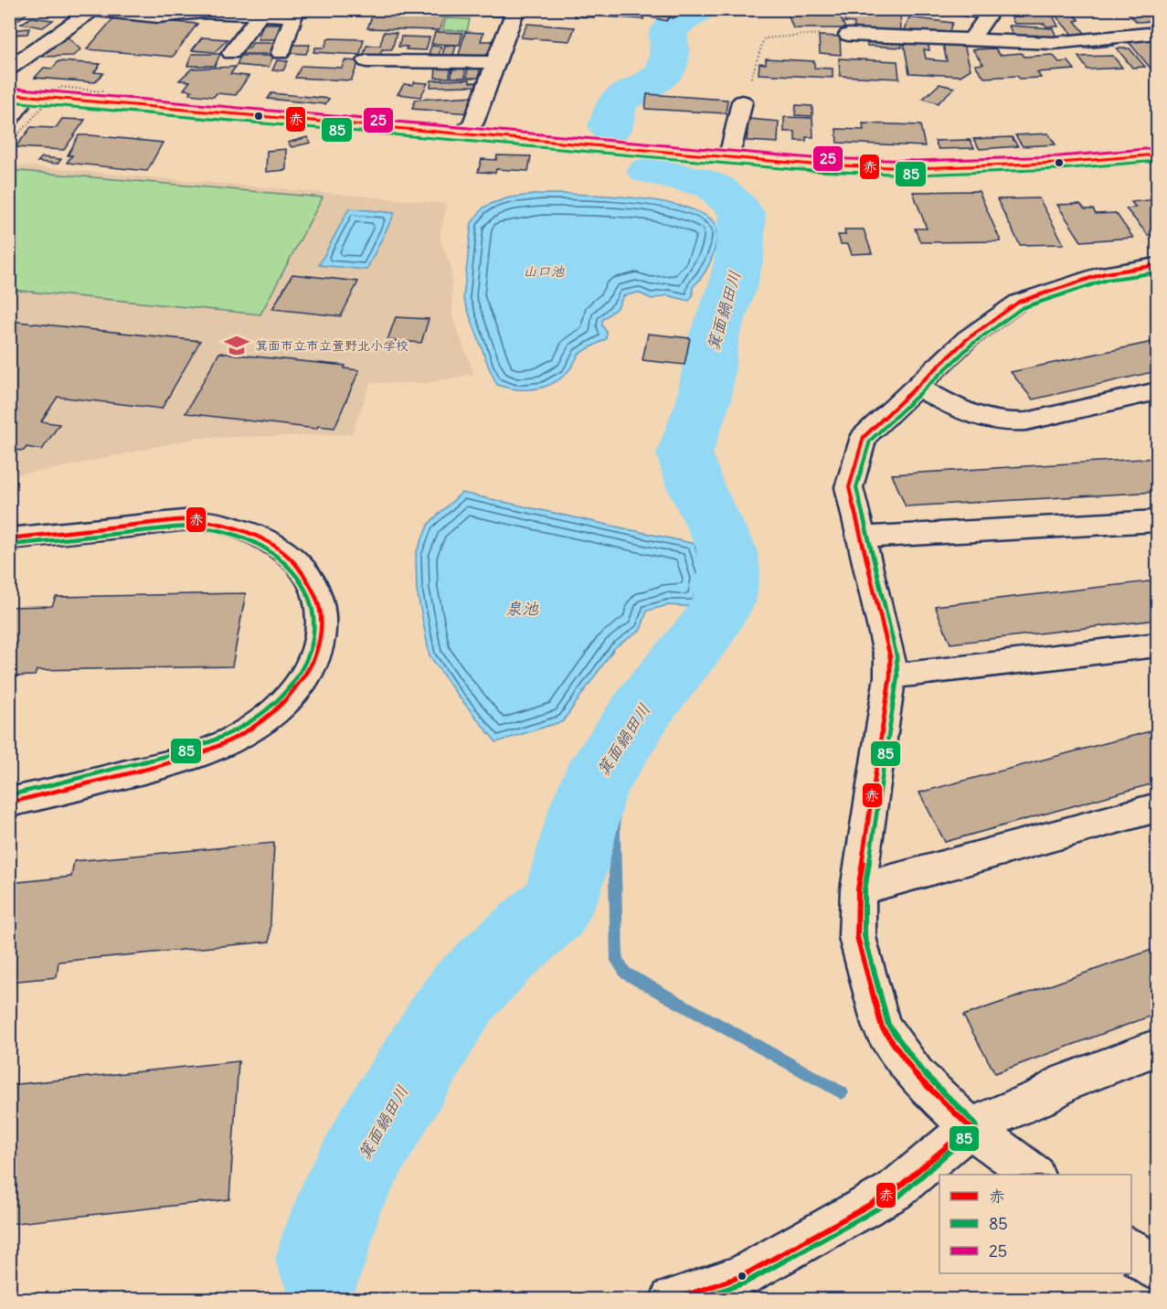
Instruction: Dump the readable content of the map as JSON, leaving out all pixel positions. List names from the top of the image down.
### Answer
{
  "water": ["山口池", "箕面鍋田川", "泉池"],
  "places": {
    "school or university": ["箕面市立市立萱野北小学校"]
  },
  "lines": ["transit line 25", "transit line 赤", "transit line 85"],
  "legend": ["赤", "85", "25"]
}
